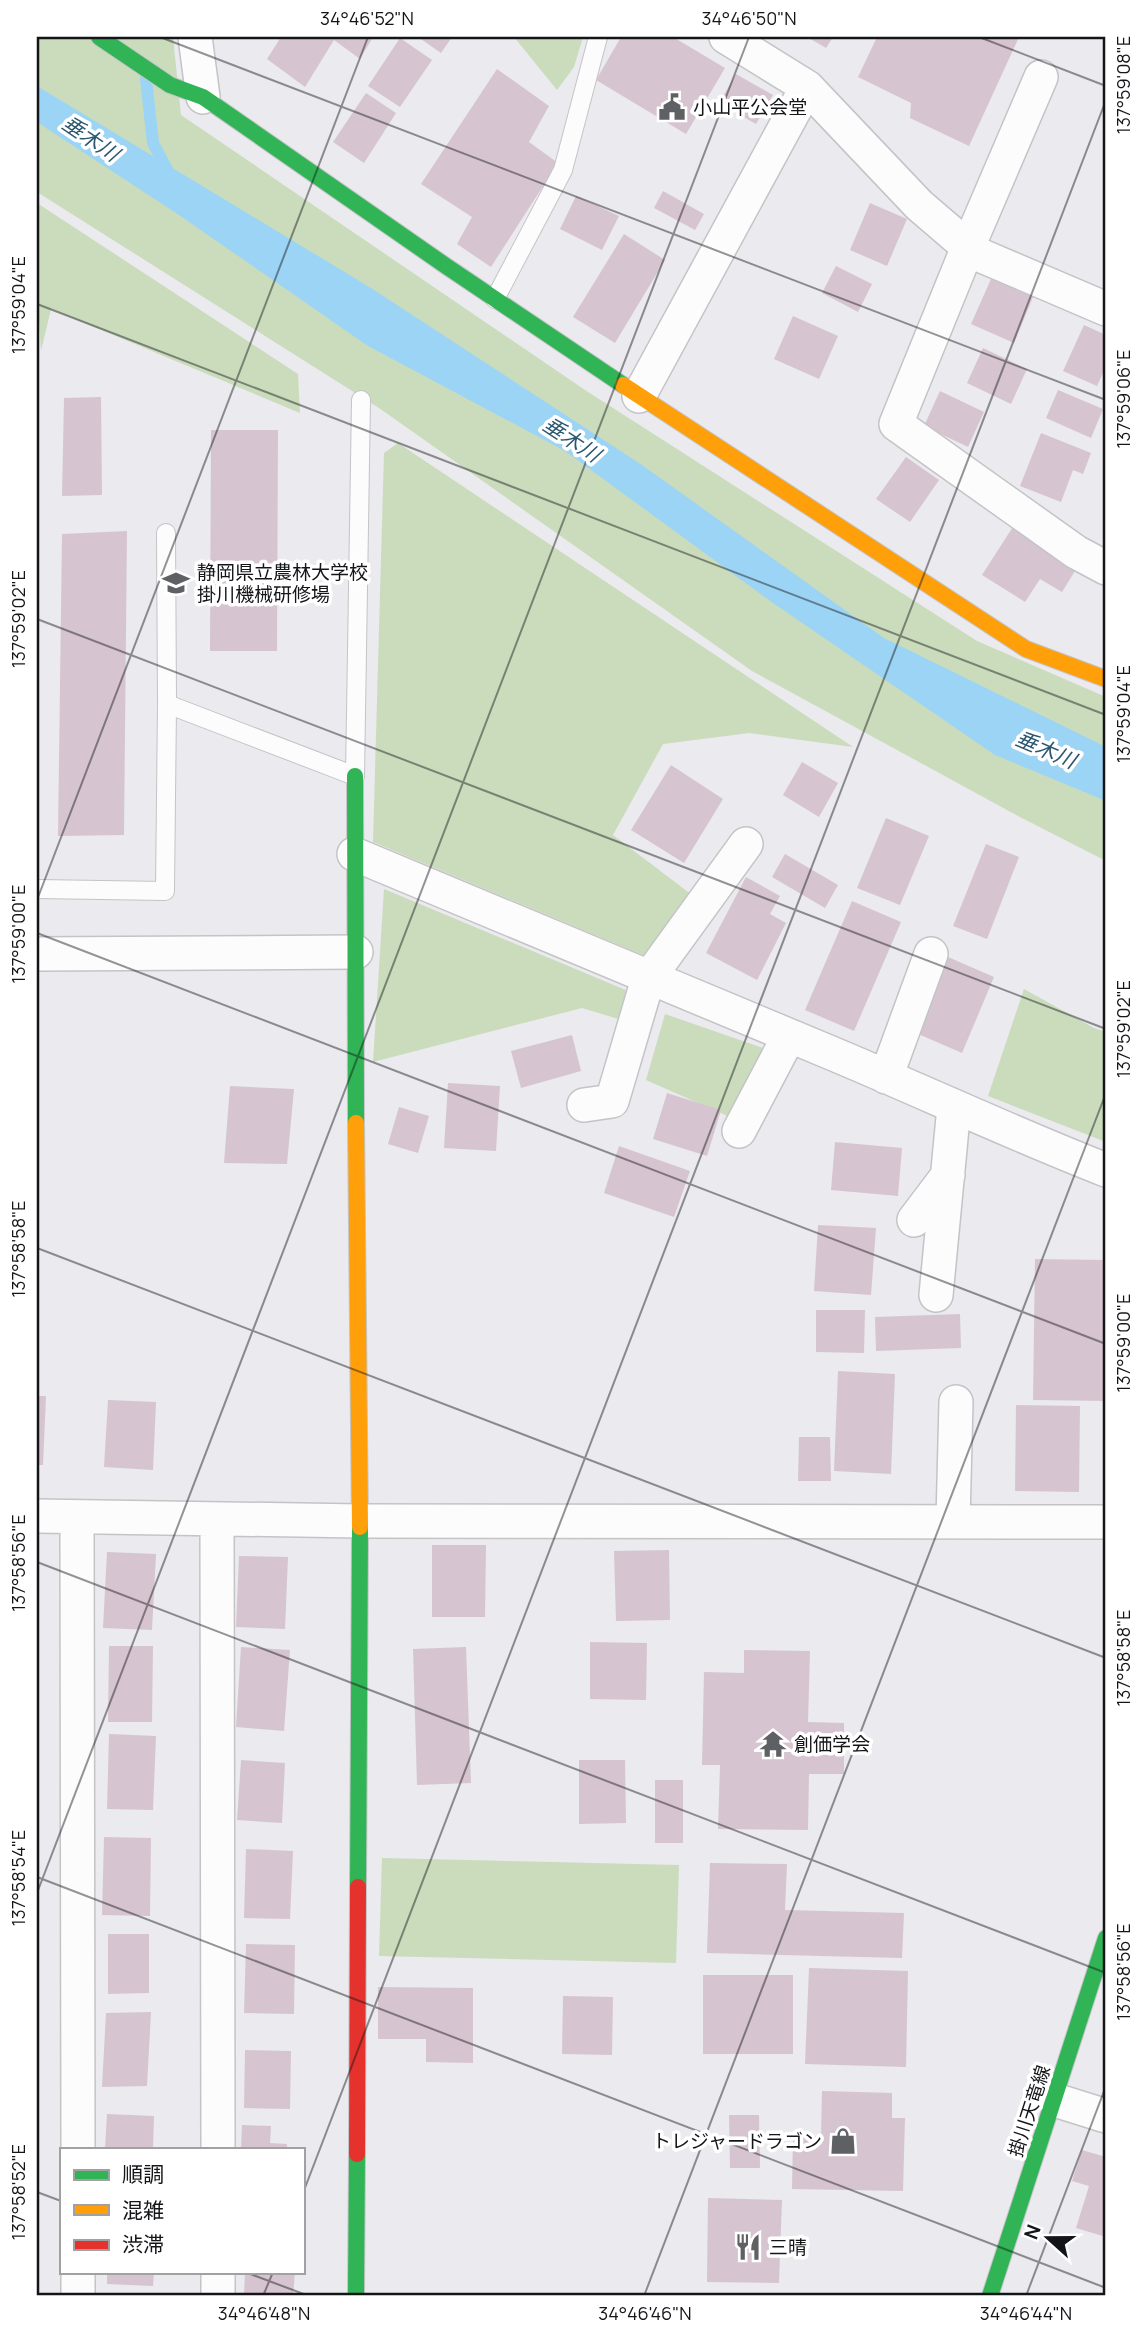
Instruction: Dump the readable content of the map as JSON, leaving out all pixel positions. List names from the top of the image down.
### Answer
{
  "streets": {
    "street": ["掛川天竜線"]
  },
  "water": ["垂木川"],
  "places": {
    "public building": ["小山平公会堂"],
    "school or university": ["静岡県立農林大学校 掛川機械研修場"],
    "temple": ["創価学会"],
    "shop": ["トレジャードラゴン"],
    "restaurant": ["三晴"]
  },
  "legend": ["順調", "混雑", "渋滞"],
  "north": "left",
  "coordinates": [
    "34°46'52\"N",
    "34°46'50\"N",
    "137°59'08\"E",
    "137°59'04\"E",
    "137°59'06\"E",
    "137°59'02\"E",
    "137°59'00\"E",
    "137°58'58\"E",
    "137°58'56\"E",
    "137°58'54\"E",
    "137°58'52\"E",
    "34°46'48\"N",
    "34°46'46\"N",
    "34°46'44\"N"
  ]
}
